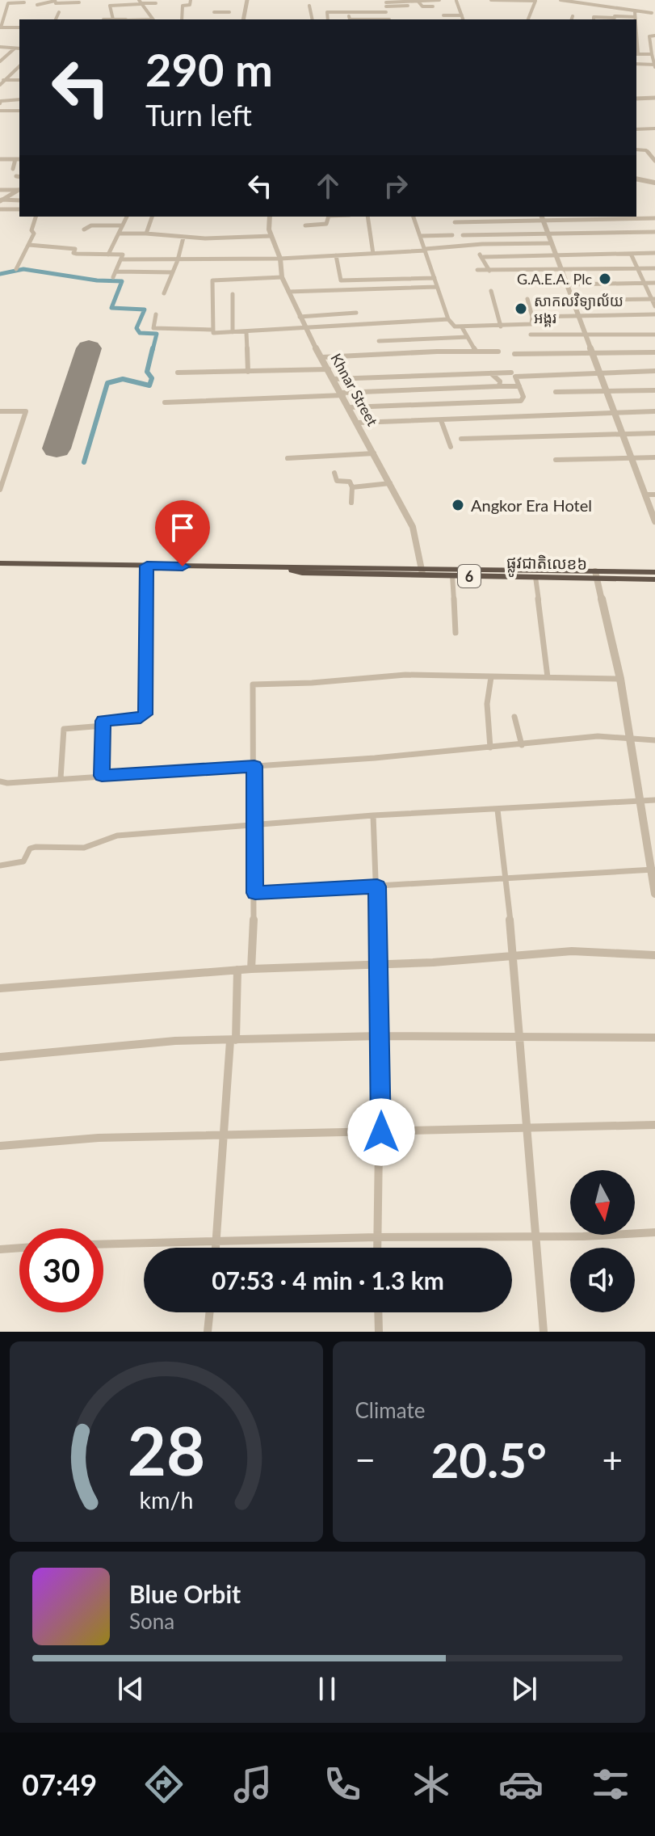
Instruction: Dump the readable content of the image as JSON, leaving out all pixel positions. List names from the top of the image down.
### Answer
{
  "streets": {
    "highway": ["ផ្លូវជាតិលេខ៦", "6"],
    "street": ["Khnar Street"]
  },
  "crossings": [
    ["Khnar Street", "ផ្លូវជាតិលេខ៦"]
  ],
  "places": ["G.A.E.A. Plc", "សាកលវិទ្យាល័យ អង្គរ", "Angkor Era Hotel"],
  "north": "bottom",
  "page": {
    "turn": ["290 m", "Turn left"],
    "limit": "30",
    "trip": "07:53 · 4 min · 1.3 km",
    "tile": "Climate",
    "heat": ["−", "20.5°", "+"],
    "song": ["Blue Orbit", "Sona"],
    "tabs": "07:49",
    "gauge": ["28", "km/h"]
  }
}
